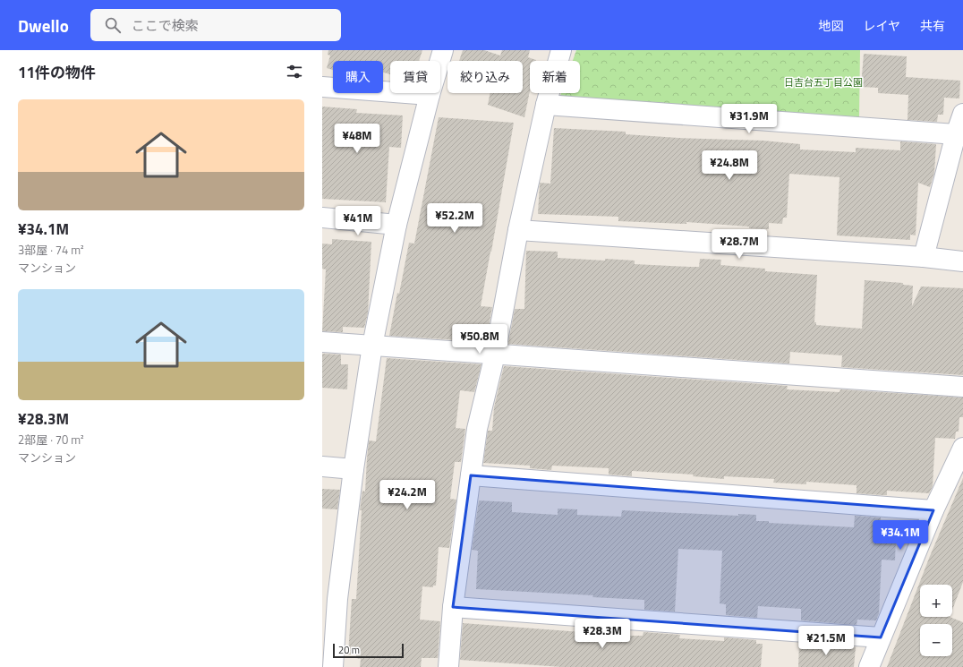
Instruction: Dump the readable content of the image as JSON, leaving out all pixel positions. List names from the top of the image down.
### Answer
{
  "parks": ["日吉台五丁目公園"],
  "scale_bar": "20 m",
  "page": {
    "header": "Dwello",
    "search": "ここで検索",
    "nav": ["地図", "レイヤ", "共有"],
    "heading": "11件の物件",
    "chip": [
      "購入",
      "賃貸",
      "絞り込み",
      "新着"
    ],
    "list": [
      {
        "name": "¥34.1M",
        "note": "3部屋 · 74 m² · マンション"
      },
      {
        "name": "¥28.3M",
        "note": "2部屋 · 70 m² · マンション"
      }
    ],
    "price": [
      "¥31.9M",
      "¥48M",
      "¥24.8M",
      "¥52.2M",
      "¥41M",
      "¥28.7M",
      "¥50.8M",
      "¥24.2M",
      "¥34.1M",
      "¥28.3M",
      "¥21.5M"
    ],
    "map_buttons": ["+", "−"],
    "scale": "20 m"
  }
}
